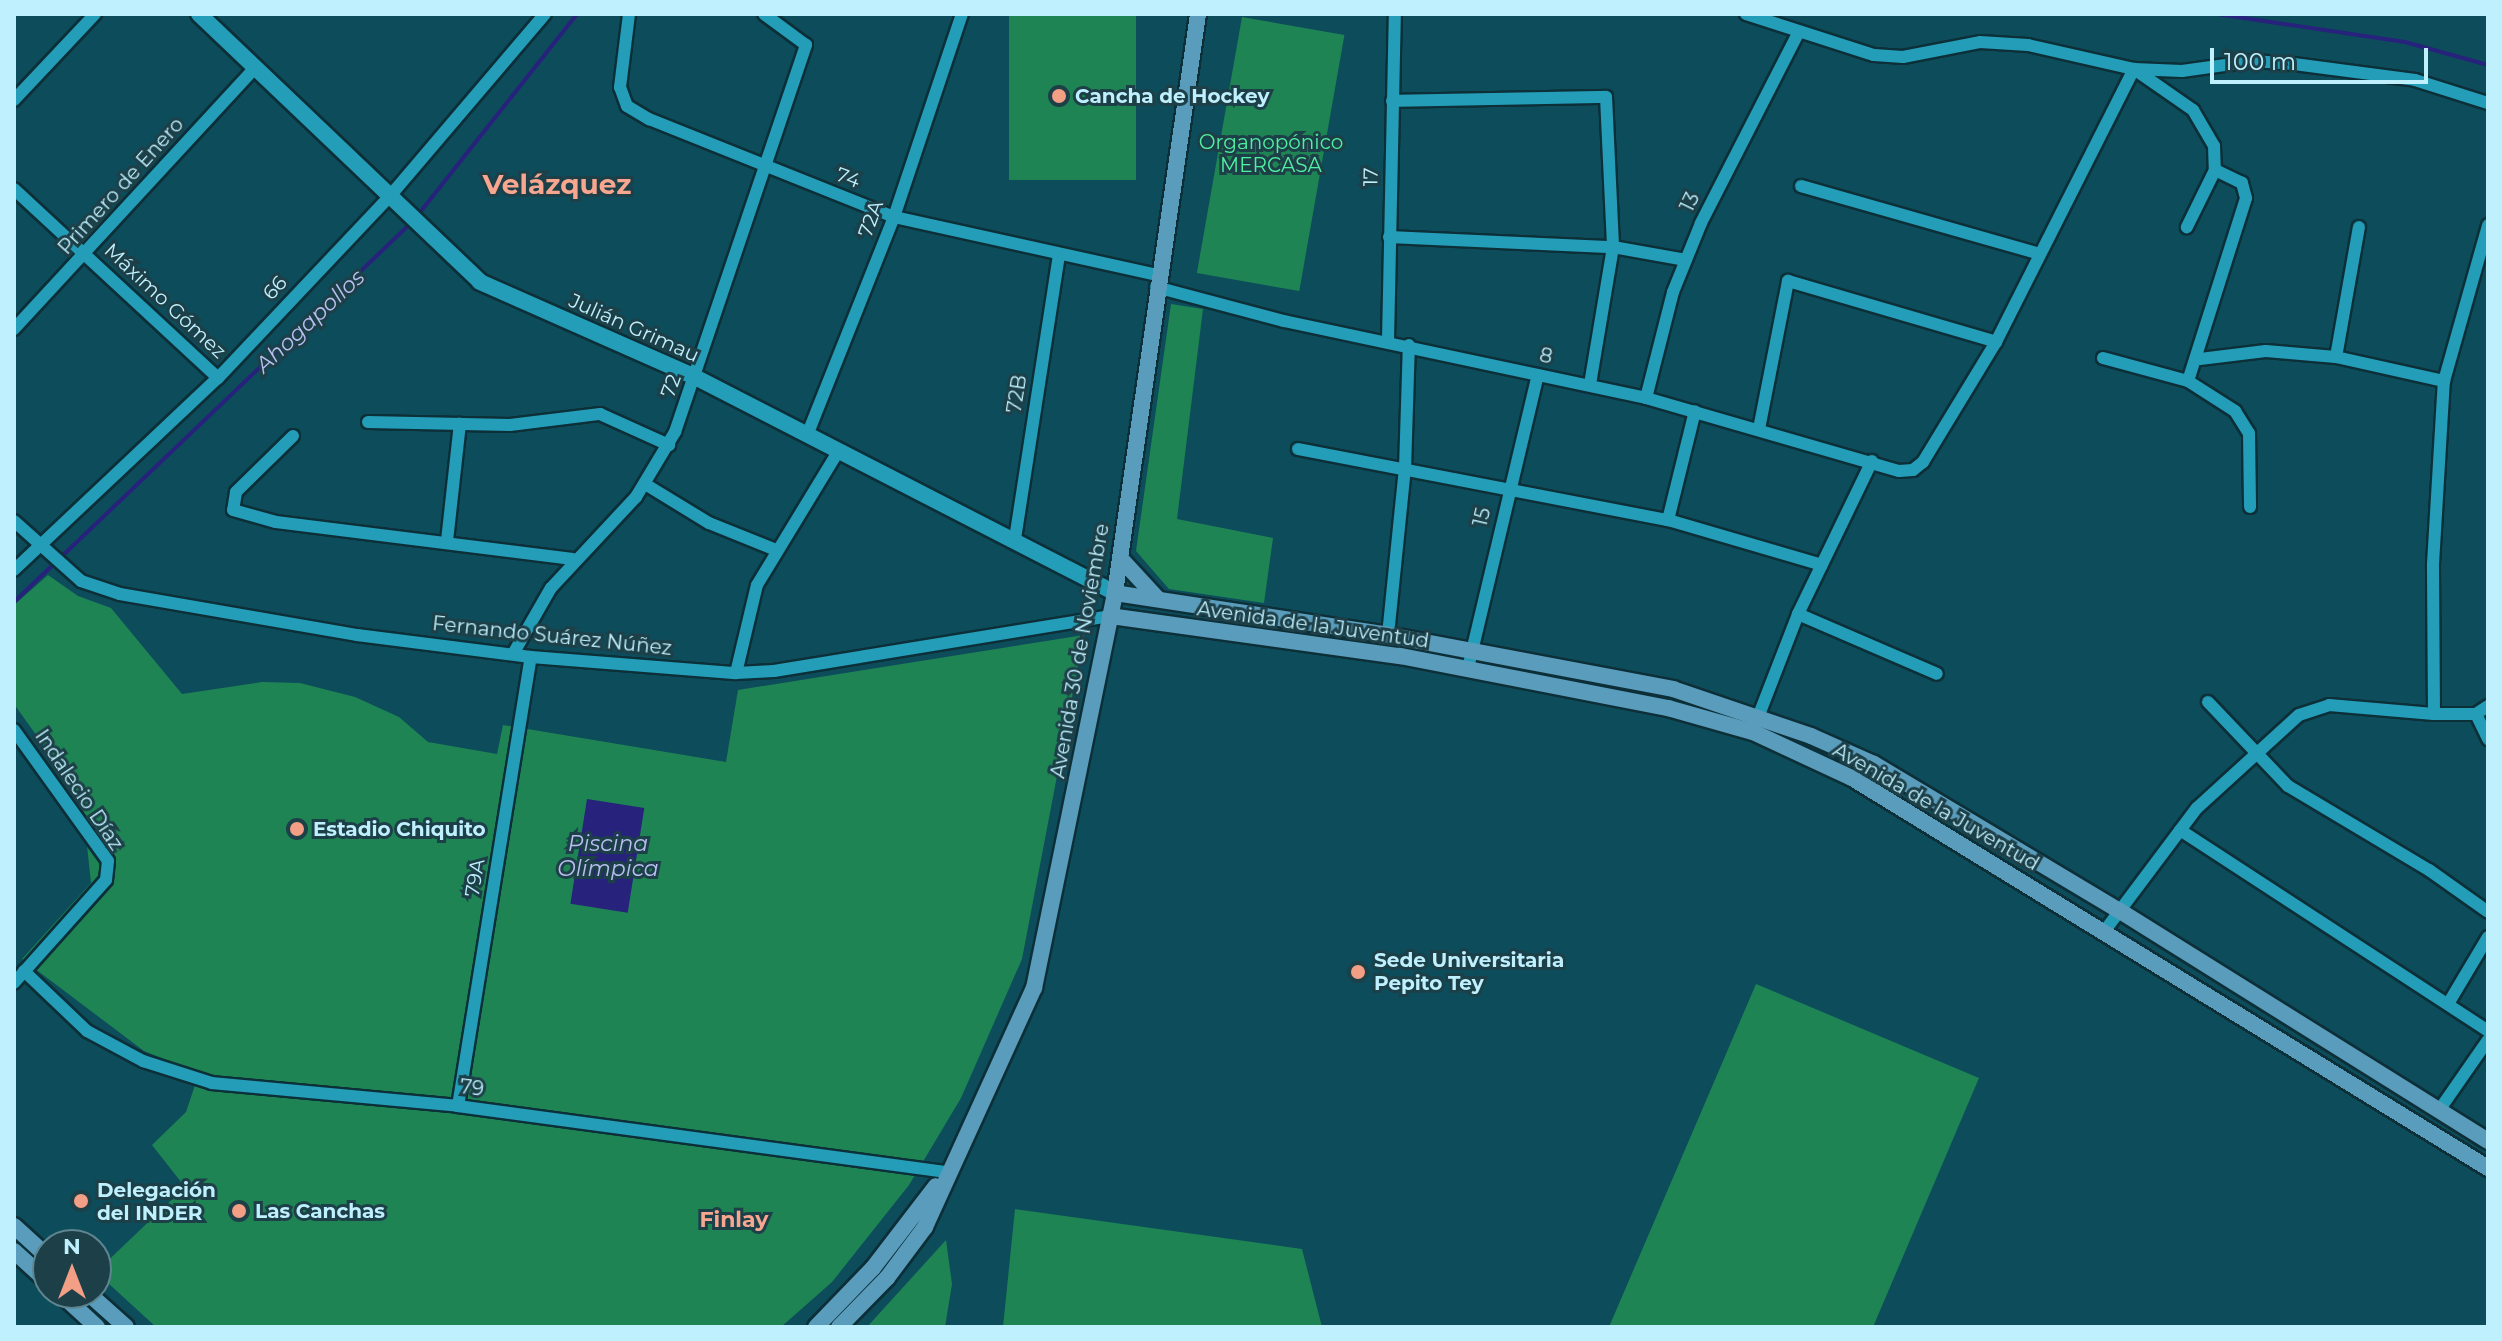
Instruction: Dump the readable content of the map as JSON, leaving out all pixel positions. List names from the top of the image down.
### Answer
{
  "streets": {
    "main road": ["Avenida de la Juventud", "Avenida 30 de Noviembre"],
    "street": [
      "17",
      "74",
      "Primero de Enero",
      "13",
      "72A",
      "66",
      "Máximo Gómez",
      "Julián Grimau",
      "8",
      "72",
      "72B",
      "15",
      "Fernando Suárez Núñez",
      "Indalecio Díaz",
      "79A",
      "79"
    ]
  },
  "crossings": [
    ["17", "8"],
    ["74", "72A"],
    ["74", "8"],
    ["74", "72"],
    ["74", "72B"],
    ["74", "Avenida 30 de Noviembre"],
    ["Primero de Enero", "Máximo Gómez"],
    ["Primero de Enero", "Julián Grimau"],
    ["13", "8"],
    ["72A", "Julián Grimau"],
    ["66", "Máximo Gómez"],
    ["66", "Julián Grimau"],
    ["66", "Fernando Suárez Núñez"],
    ["Julián Grimau", "72"],
    ["Julián Grimau", "72B"],
    ["Julián Grimau", "Avenida de la Juventud"],
    ["Julián Grimau", "Avenida 30 de Noviembre"],
    ["8", "15"],
    ["8", "Avenida 30 de Noviembre"],
    ["72", "Fernando Suárez Núñez"],
    ["15", "Avenida de la Juventud"],
    ["Avenida de la Juventud", "Fernando Suárez Núñez"],
    ["Avenida de la Juventud", "Avenida 30 de Noviembre"],
    ["Fernando Suárez Núñez", "Avenida 30 de Noviembre"],
    ["Fernando Suárez Núñez", "79A"],
    ["Avenida 30 de Noviembre", "79"],
    ["Indalecio Díaz", "79"],
    ["79A", "79"]
  ],
  "districts": ["Velázquez", "Finlay"],
  "water": ["Ahogapollos", "Piscina Olímpica"],
  "parks": ["Organopónico MERCASA"],
  "places": [
    "Cancha de Hockey",
    "Estadio Chiquito",
    "Sede Universitaria Pepito Tey",
    "Delegación del INDER",
    "Las Canchas"
  ],
  "scale_bar": "100 m",
  "north": "top"
}
